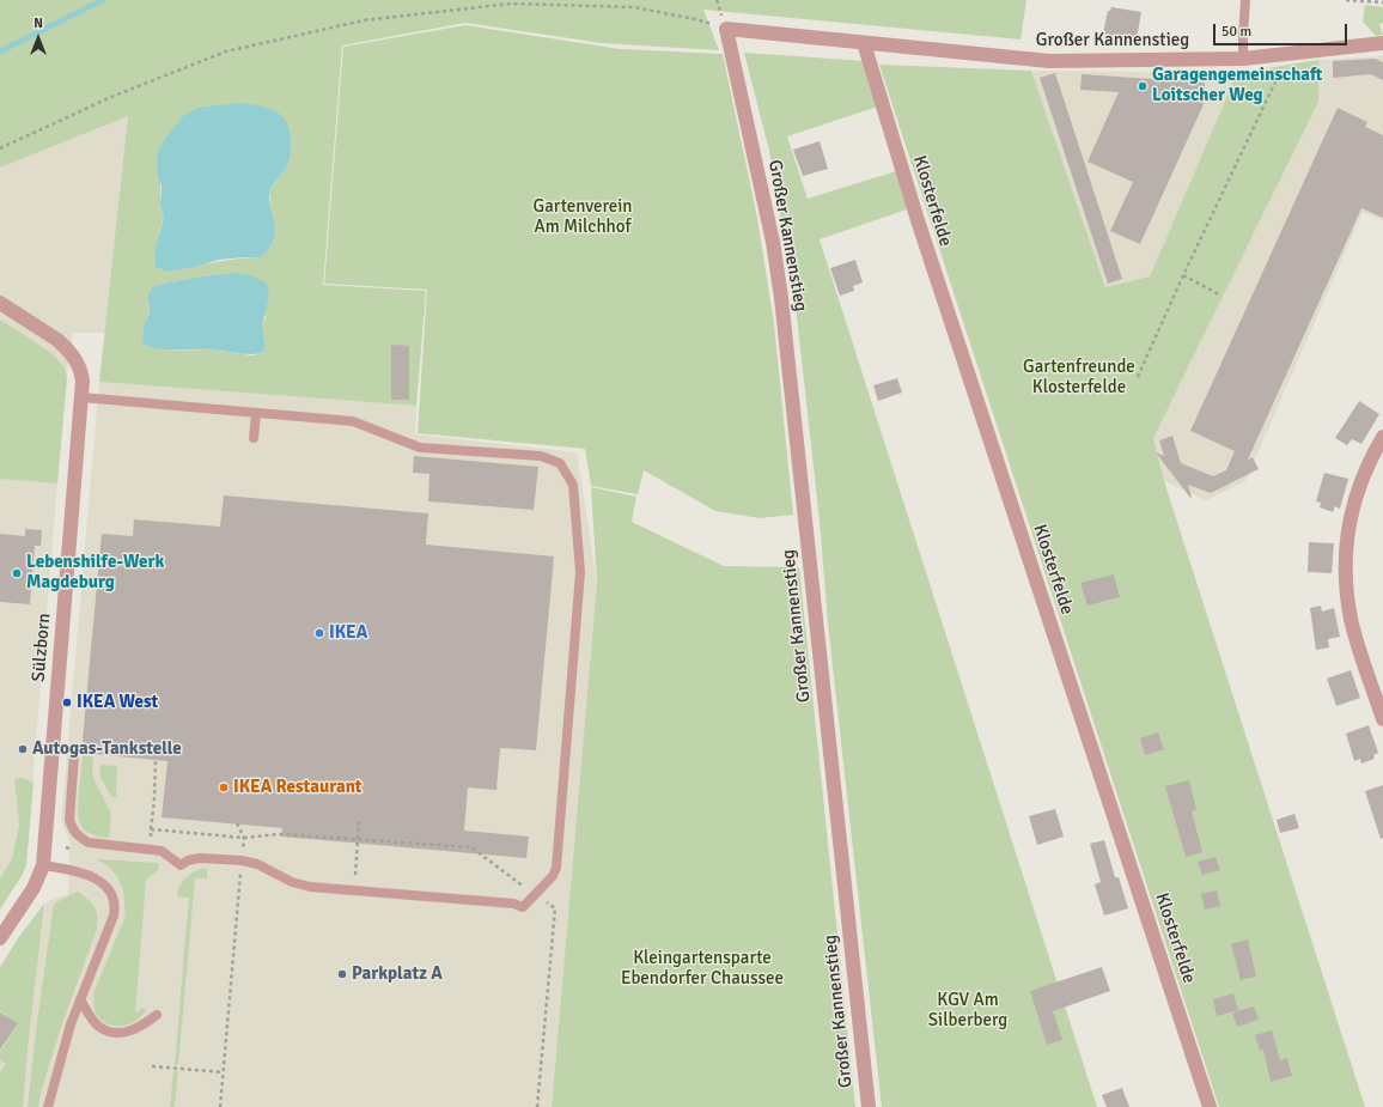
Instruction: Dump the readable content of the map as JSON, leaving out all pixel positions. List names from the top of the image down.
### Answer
{
  "streets": {
    "street": ["Großer Kannenstieg", "Klosterfelde", "Sülzborn"]
  },
  "crossings": [
    ["Großer Kannenstieg", "Klosterfelde"]
  ],
  "parks": [
    "Gartenverein Am Milchhof",
    "Gartenfreunde Klosterfelde",
    "Kleingartensparte Ebendorfer Chaussee",
    "KGV Am Silberberg"
  ],
  "places": [
    "Garagengemeinschaft Loitscher Weg",
    "Lebenshilfe-Werk Magdeburg",
    "IKEA",
    "IKEA West",
    "Autogas-Tankstelle",
    "IKEA Restaurant",
    "Parkplatz A"
  ],
  "scale_bar": "50 m",
  "north": "top"
}
